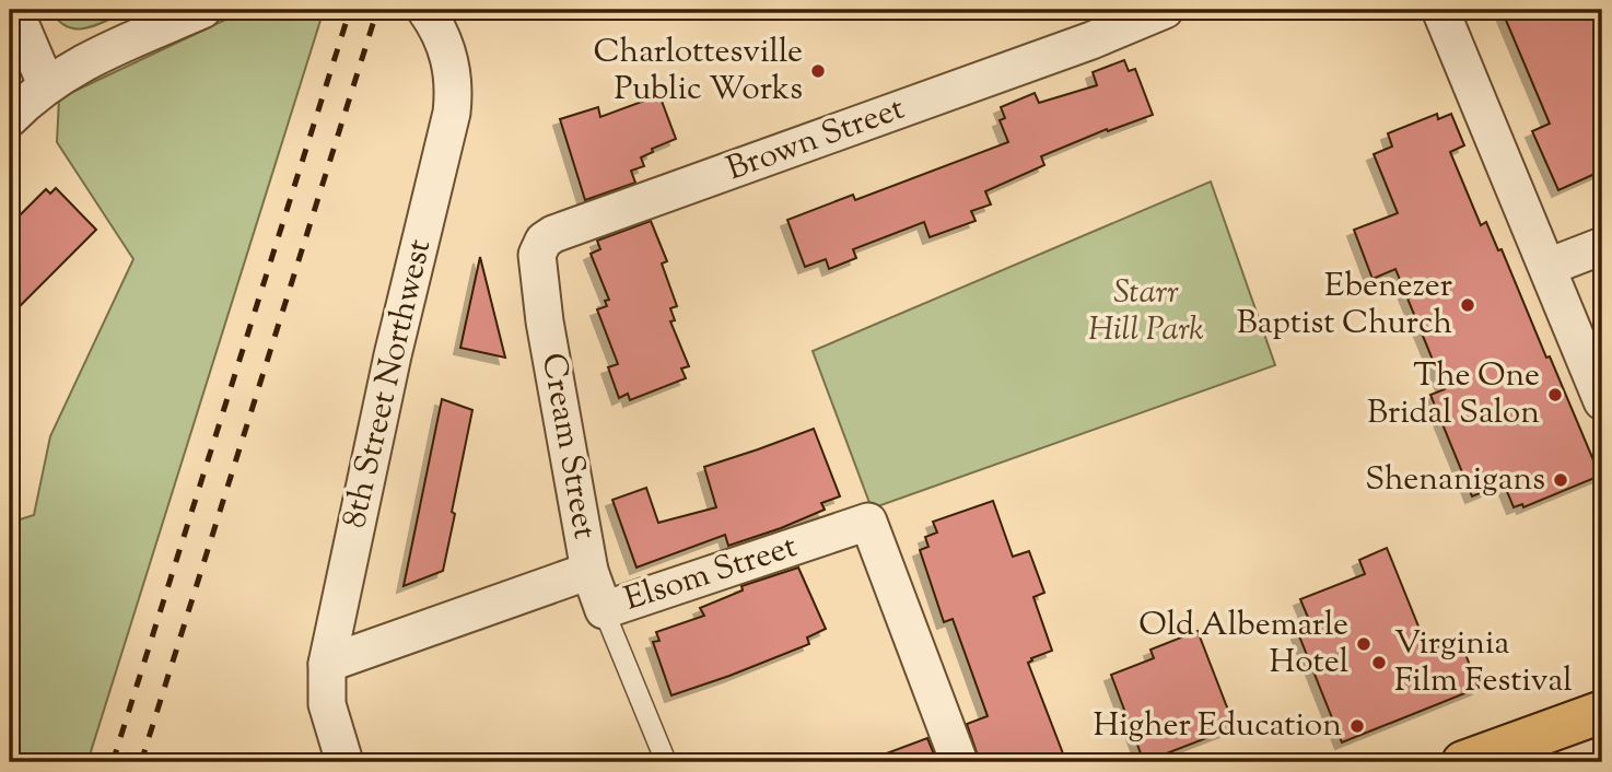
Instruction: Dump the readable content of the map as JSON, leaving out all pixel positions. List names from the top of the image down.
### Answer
{
  "streets": {
    "street": [
      "Brown Street",
      "8th Street Northwest",
      "Cream Street",
      "Elsom Street"
    ]
  },
  "crossings": [
    ["Brown Street", "Cream Street"],
    ["8th Street Northwest", "Elsom Street"],
    ["Cream Street", "Elsom Street"]
  ],
  "parks": ["Starr Hill Park"],
  "places": [
    "Charlottesville Public Works",
    "Ebenezer Baptist Church",
    "The One Bridal Salon",
    "Shenanigans",
    "Old Albemarle Hotel",
    "Virginia Film Festival",
    "Higher Education"
  ]
}
